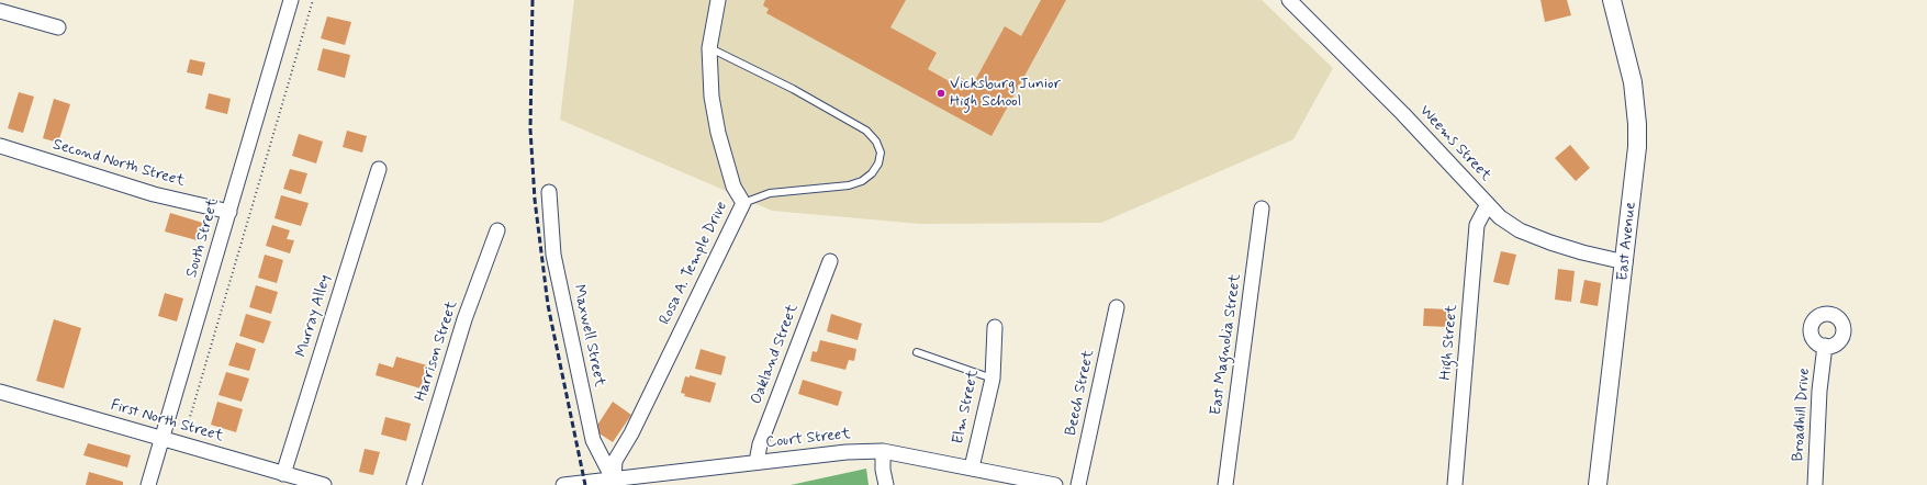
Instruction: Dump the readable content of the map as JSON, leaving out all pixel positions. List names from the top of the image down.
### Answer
{
  "streets": {
    "street": [
      "Weems Street",
      "Second North Street",
      "South Street",
      "East Avenue",
      "Rosa A. Temple Drive",
      "Murray Alley",
      "Maxwell Street",
      "High Street",
      "East Magnolia Street",
      "Harrison Street",
      "Oakland Street",
      "Beech Street",
      "Elm Street",
      "Broadhill Drive",
      "First North Street",
      "Court Street"
    ]
  },
  "crossings": [
    ["Weems Street", "East Avenue"],
    ["Weems Street", "High Street"],
    ["Second North Street", "South Street"],
    ["South Street", "First North Street"],
    ["Rosa A. Temple Drive", "Maxwell Street"],
    ["Rosa A. Temple Drive", "Court Street"],
    ["Murray Alley", "First North Street"],
    ["Maxwell Street", "Court Street"],
    ["Oakland Street", "Court Street"],
    ["Elm Street", "Court Street"]
  ],
  "places": ["Vicksburg Junior High School"]
}
